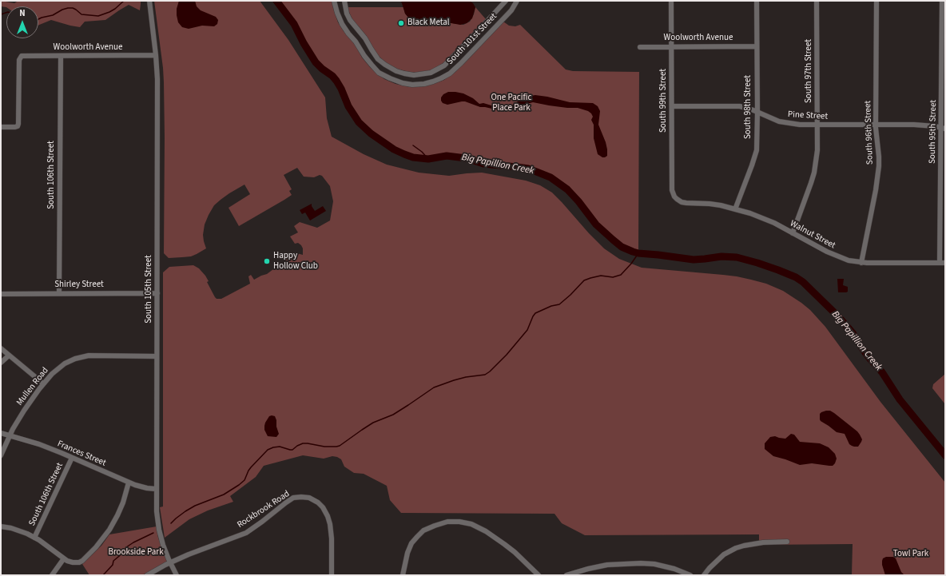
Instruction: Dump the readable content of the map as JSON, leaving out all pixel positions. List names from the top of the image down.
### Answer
{
  "streets": {
    "street": [
      "Woolworth Avenue",
      "South 101st Street",
      "South 97th Street",
      "South 99th Street",
      "South 98th Street",
      "Pine Street",
      "South 95th Street",
      "South 96th Street",
      "South 106th Street",
      "Walnut Street",
      "Shirley Street",
      "South 105th Street",
      "Mullen Road",
      "Frances Street",
      "Rockbrook Road"
    ]
  },
  "crossings": [
    ["Woolworth Avenue", "South 99th Street"],
    ["Woolworth Avenue", "South 98th Street"],
    ["Woolworth Avenue", "South 106th Street"],
    ["Woolworth Avenue", "South 105th Street"],
    ["South 97th Street", "Pine Street"],
    ["South 97th Street", "Walnut Street"],
    ["South 99th Street", "Pine Street"],
    ["South 99th Street", "Walnut Street"],
    ["South 98th Street", "Pine Street"],
    ["South 98th Street", "Walnut Street"],
    ["Pine Street", "South 95th Street"],
    ["Pine Street", "South 96th Street"],
    ["South 95th Street", "Walnut Street"],
    ["South 96th Street", "Walnut Street"],
    ["South 106th Street", "Shirley Street"],
    ["South 106th Street", "Frances Street"],
    ["Shirley Street", "South 105th Street"],
    ["South 105th Street", "Mullen Road"],
    ["South 105th Street", "Frances Street"],
    ["South 105th Street", "Rockbrook Road"],
    ["Mullen Road", "Frances Street"]
  ],
  "water": ["Big Papillion Creek"],
  "parks": ["One Pacific Place Park", "Brookside Park", "Towl Park"],
  "places": ["Black Metal", "Happy Hollow Club"],
  "north": "top"
}
